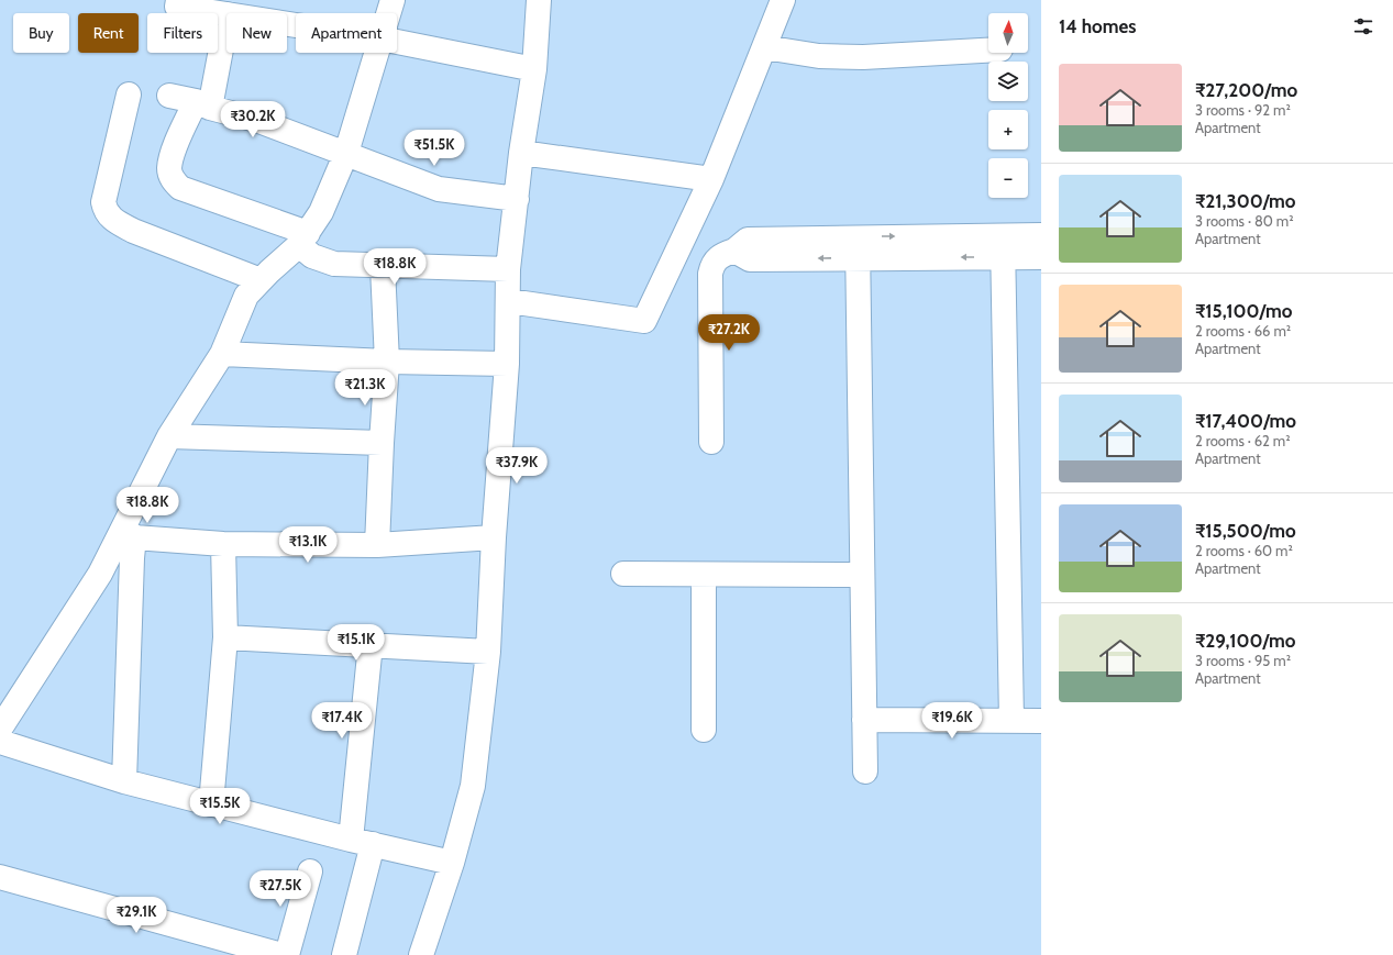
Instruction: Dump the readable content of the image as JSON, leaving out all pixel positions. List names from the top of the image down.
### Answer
{
  "north": "top",
  "page": {
    "heading": "14 homes",
    "map_buttons": ["+", "−"],
    "chip": [
      "Buy",
      "Rent",
      "Filters",
      "New",
      "Apartment"
    ],
    "list": [
      {
        "name": "₹27,200/mo",
        "note": "3 rooms · 92 m² · Apartment"
      },
      {
        "name": "₹21,300/mo",
        "note": "3 rooms · 80 m² · Apartment"
      },
      {
        "name": "₹15,100/mo",
        "note": "2 rooms · 66 m² · Apartment"
      },
      {
        "name": "₹17,400/mo",
        "note": "2 rooms · 62 m² · Apartment"
      },
      {
        "name": "₹15,500/mo",
        "note": "2 rooms · 60 m² · Apartment"
      },
      {
        "name": "₹29,100/mo",
        "note": "3 rooms · 95 m² · Apartment"
      }
    ],
    "price": [
      "₹30.2K",
      "₹51.5K",
      "₹18.8K",
      "₹27.2K",
      "₹21.3K",
      "₹37.9K",
      "₹18.8K",
      "₹13.1K",
      "₹15.1K",
      "₹17.4K",
      "₹19.6K",
      "₹15.5K",
      "₹27.5K",
      "₹29.1K"
    ]
  }
}
